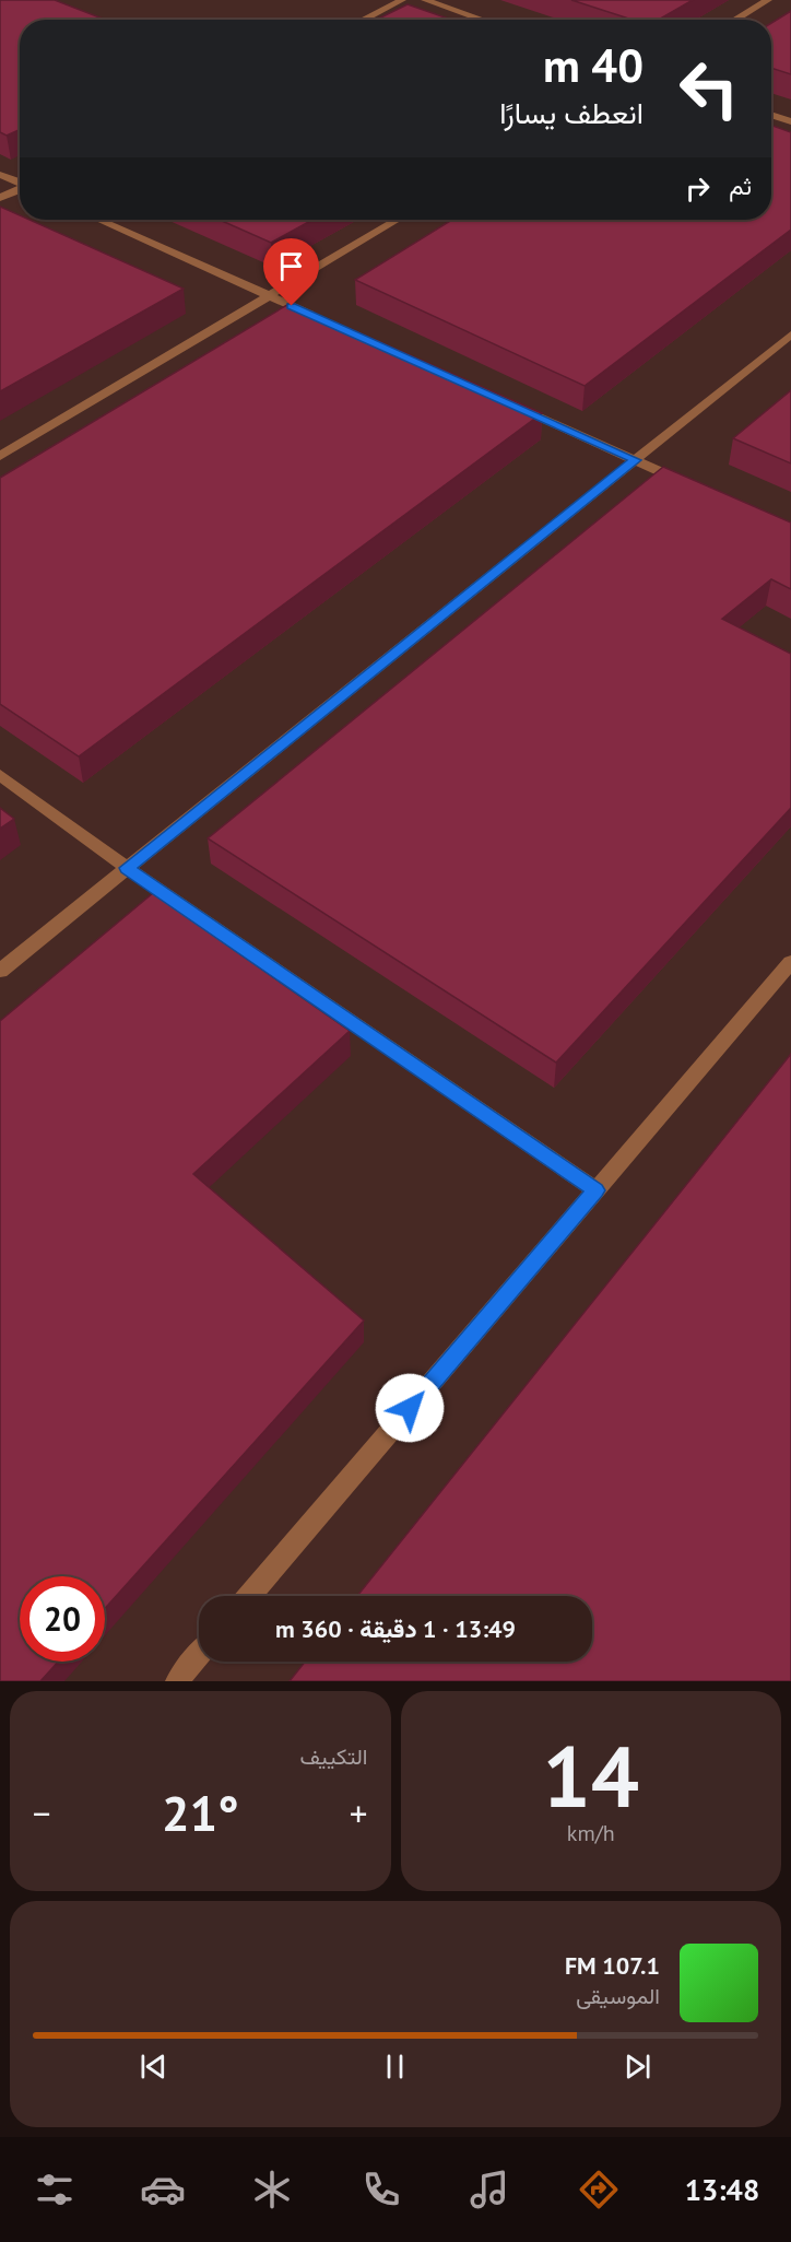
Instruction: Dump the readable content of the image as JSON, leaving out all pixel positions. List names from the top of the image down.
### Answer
{
  "page": {
    "turn": ["40 m", "انعطف يسارًا"],
    "then": "ثم",
    "limit": "20",
    "trip": "13:49 · 1 دقيقة · 360 m",
    "tile": [
      ["14", "km/h"],
      "التكييف"
    ],
    "heat": ["−", "21°", "+"],
    "song": ["107.1 FM", "الموسيقى"],
    "tabs": "13:48"
  }
}
